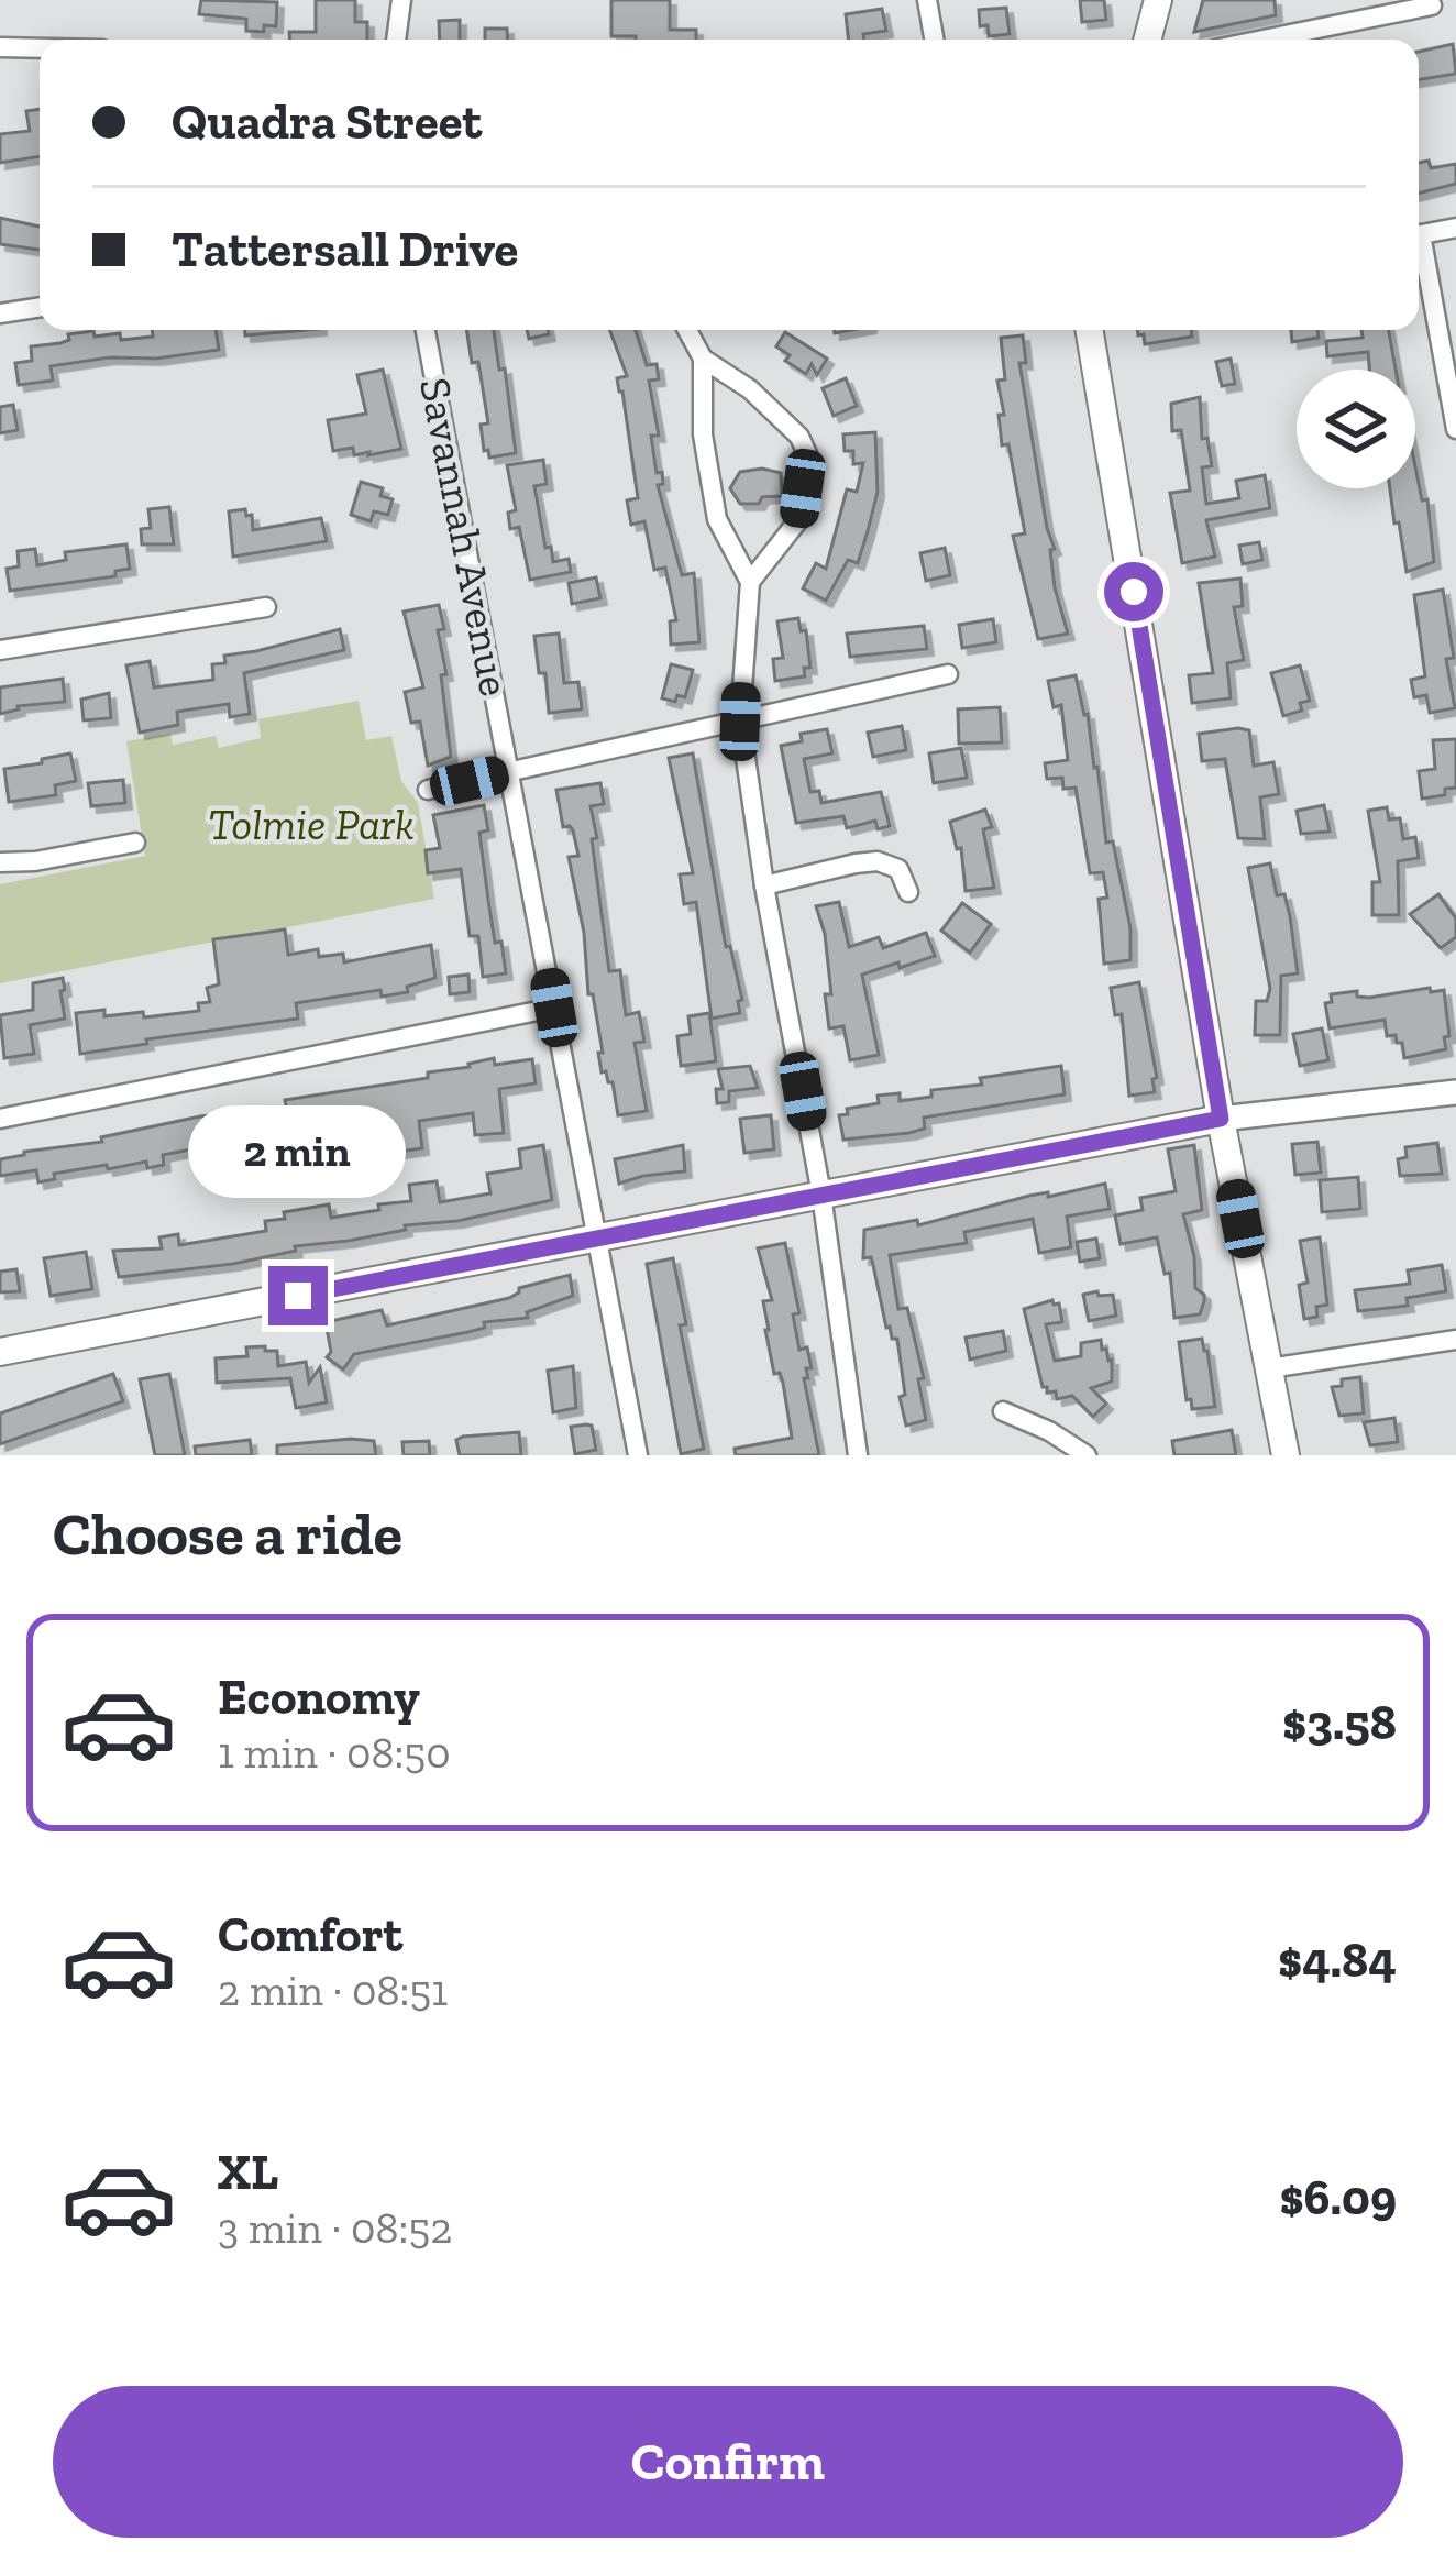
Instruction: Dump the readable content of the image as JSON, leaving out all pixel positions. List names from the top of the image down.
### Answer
{
  "streets": {
    "street": ["Savannah Avenue"]
  },
  "parks": ["Tolmie Park"],
  "page": {
    "banner": ["Quadra Street", "Tattersall Drive"],
    "bubble": "2 min",
    "heading": "Choose a ride",
    "list": [
      {
        "name": "Economy",
        "note": "1 min · 08:50",
        "value": "$3.58"
      },
      {
        "name": "Comfort",
        "note": "2 min · 08:51",
        "value": "$4.84"
      },
      {
        "name": "XL",
        "note": "3 min · 08:52",
        "value": "$6.09"
      }
    ],
    "buttons": "Confirm"
  }
}
